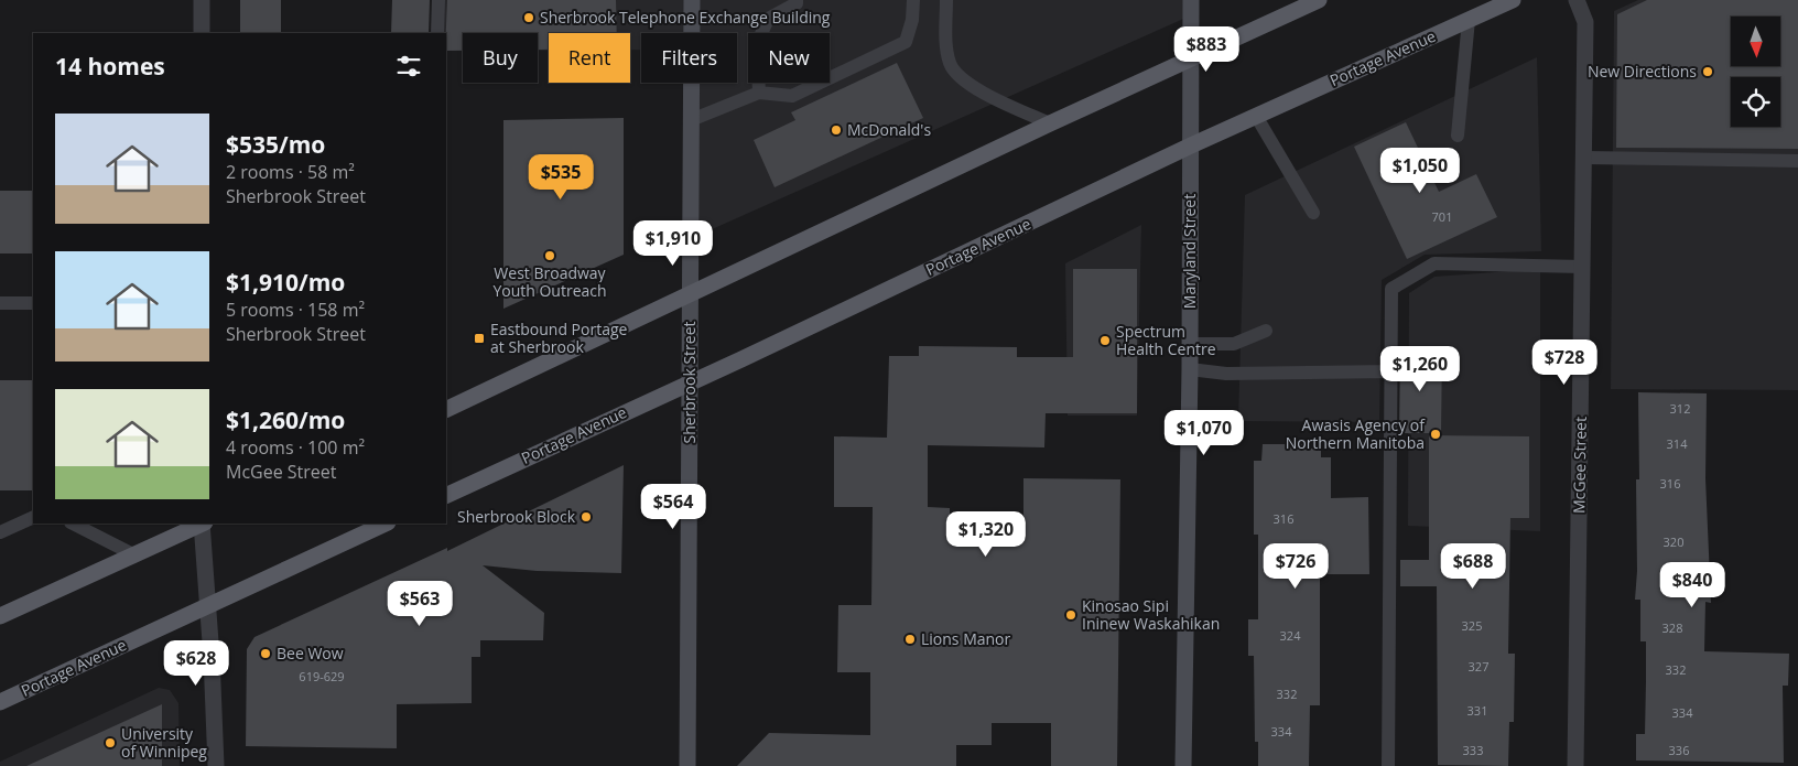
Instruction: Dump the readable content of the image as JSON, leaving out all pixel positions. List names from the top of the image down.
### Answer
{
  "streets": {
    "main road": ["Portage Avenue", "Maryland Street", "Sherbrook Street"],
    "street": ["McGee Street"]
  },
  "crossings": [
    ["Portage Avenue", "Maryland Street"],
    ["Portage Avenue", "Sherbrook Street"]
  ],
  "places": {
    "other": [
      "Sherbrook Telephone Exchange Building",
      "New Directions",
      "McDonald's",
      "West Broadway Youth Outreach",
      "Spectrum Health Centre",
      "Awasis Agency of Northern Manitoba",
      "Sherbrook Block",
      "Kinosao Sipi Ininew Waskahikan",
      "Lions Manor",
      "Bee Wow",
      "University of Winnipeg"
    ],
    "transit": ["Eastbound Portage at Sherbrook"]
  },
  "house_numbers": [
    "701",
    "312",
    "314",
    "316",
    "316",
    "320",
    "325",
    "328",
    "324",
    "327",
    "332",
    "619-629",
    "332",
    "331",
    "334",
    "334",
    "333",
    "336"
  ],
  "north": "bottom",
  "page": {
    "price": [
      "$883",
      "$1,050",
      "$535",
      "$1,910",
      "$728",
      "$1,260",
      "$1,070",
      "$564",
      "$1,320",
      "$726",
      "$688",
      "$840",
      "$563",
      "$628"
    ],
    "chip": [
      "Buy",
      "Rent",
      "Filters",
      "New"
    ],
    "heading": "14 homes",
    "list": [
      {
        "name": "$535/mo",
        "note": "2 rooms · 58 m² · Sherbrook Street"
      },
      {
        "name": "$1,910/mo",
        "note": "5 rooms · 158 m² · Sherbrook Street"
      },
      {
        "name": "$1,260/mo",
        "note": "4 rooms · 100 m² · McGee Street"
      }
    ]
  }
}
